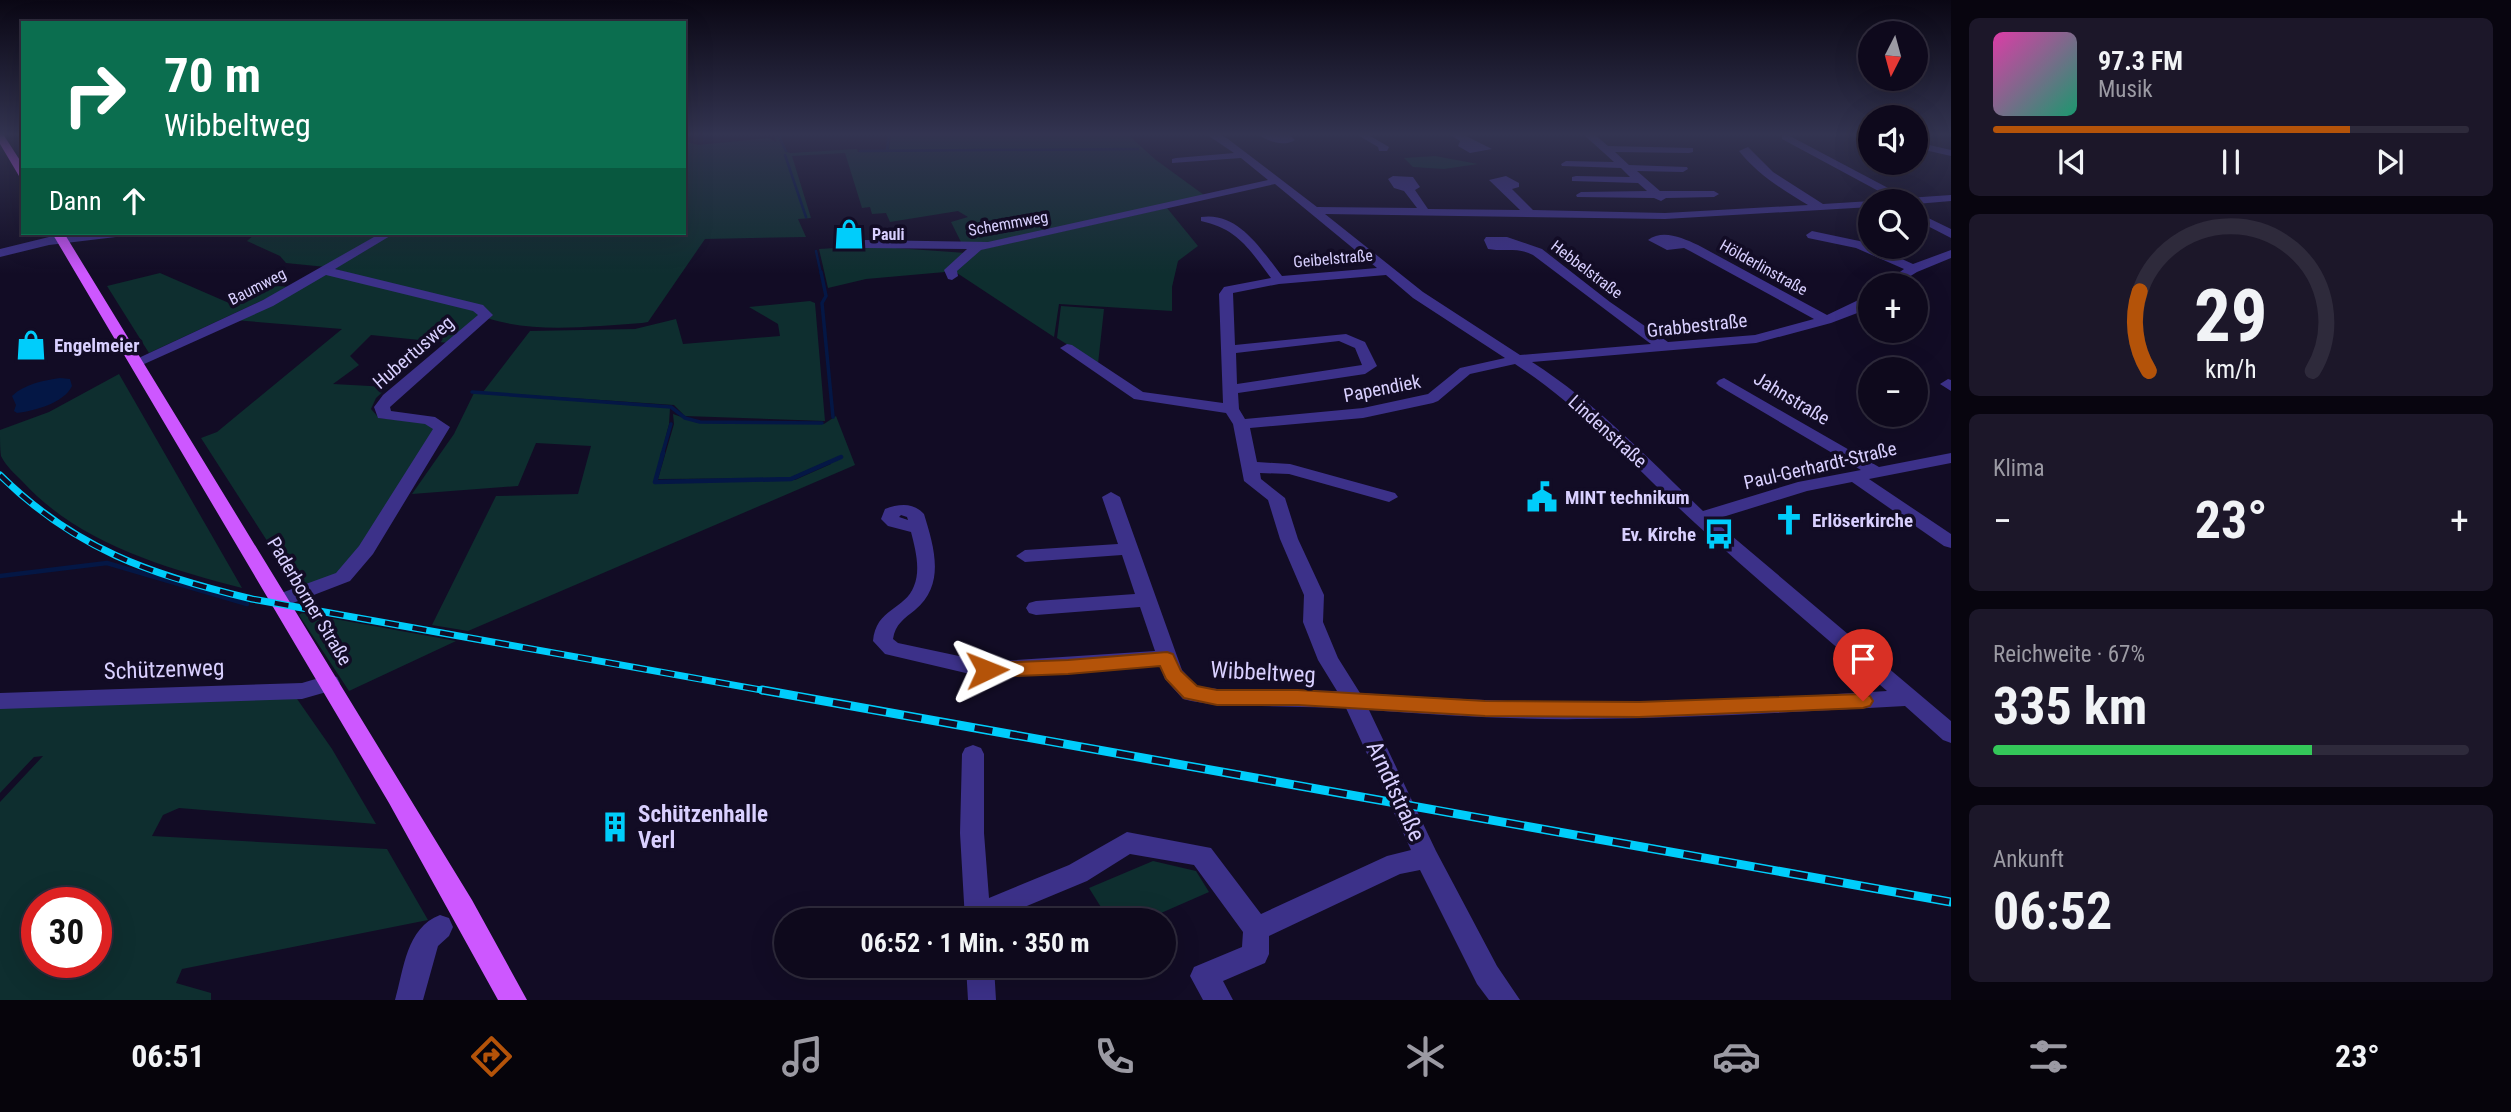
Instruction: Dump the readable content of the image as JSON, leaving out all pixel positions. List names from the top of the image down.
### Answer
{
  "streets": {
    "main road": ["Paderborner Straße"],
    "street": [
      "Schemmweg",
      "Geibelstraße",
      "Hölderlinstraße",
      "Hebbelstraße",
      "Baumweg",
      "Grabbestraße",
      "Hubertusweg",
      "Papendiek",
      "Jahnstraße",
      "Lindenstraße",
      "Paul-Gerhardt-Straße",
      "Schützenweg",
      "Wibbeltweg",
      "Arndtstraße"
    ]
  },
  "crossings": [
    ["Schemmweg", "Lindenstraße"],
    ["Geibelstraße", "Lindenstraße"],
    ["Geibelstraße", "Arndtstraße"],
    ["Hölderlinstraße", "Grabbestraße"],
    ["Hebbelstraße", "Grabbestraße"],
    ["Baumweg", "Hubertusweg"],
    ["Baumweg", "Paderborner Straße"],
    ["Grabbestraße", "Papendiek"],
    ["Grabbestraße", "Lindenstraße"],
    ["Hubertusweg", "Paderborner Straße"],
    ["Papendiek", "Lindenstraße"],
    ["Papendiek", "Arndtstraße"],
    ["Jahnstraße", "Paul-Gerhardt-Straße"],
    ["Lindenstraße", "Paul-Gerhardt-Straße"],
    ["Paderborner Straße", "Schützenweg"],
    ["Wibbeltweg", "Arndtstraße"]
  ],
  "places": {
    "shop": ["Pauli", "Engelmeier"],
    "public building": ["MINT technikum"],
    "church": ["Erlöserkirche"],
    "bus stop": ["Ev. Kirche"],
    "building": ["Schützenhalle Verl"]
  },
  "north": "bottom",
  "page": {
    "map_buttons": ["+", "−"],
    "turn": ["70 m", "Wibbeltweg"],
    "song": ["97.3 FM", "Musik"],
    "then": "Dann",
    "tile": [
      "Klima",
      ["Reichweite · 67%", "335 km"],
      ["Ankunft", "06:52"]
    ],
    "heat": ["−", "23°", "+"],
    "limit": "30",
    "trip": "06:52 · 1 Min. · 350 m",
    "tabs": ["06:51", "23°"],
    "gauge": ["29", "km/h"]
  }
}
